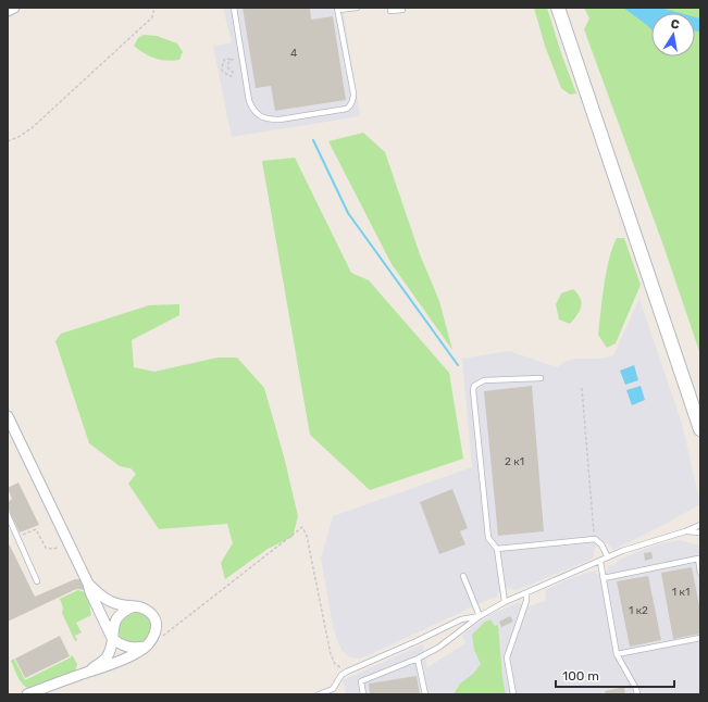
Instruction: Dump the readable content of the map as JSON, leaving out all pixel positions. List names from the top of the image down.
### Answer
{
  "house_numbers": [
    "4",
    "2 к1",
    "1 к1",
    "1 к2"
  ],
  "scale_bar": "100 m",
  "north": "top"
}
